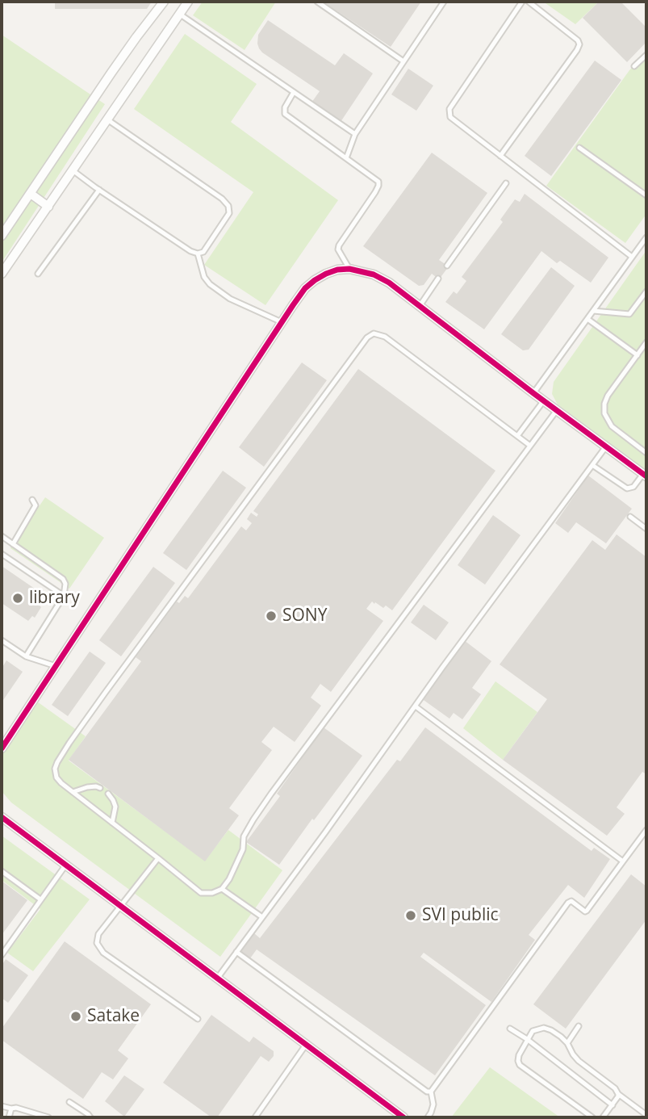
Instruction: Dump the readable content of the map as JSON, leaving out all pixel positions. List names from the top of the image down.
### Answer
{
  "places": [
    "library",
    "SONY",
    "SVI public",
    "Satake"
  ]
}
